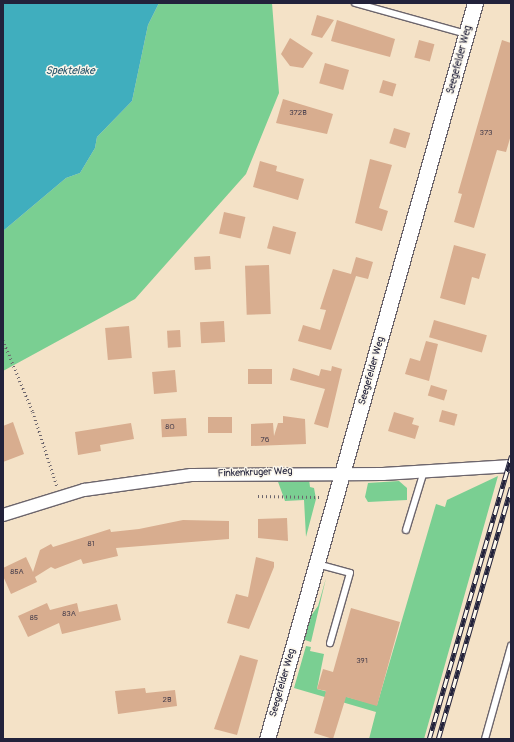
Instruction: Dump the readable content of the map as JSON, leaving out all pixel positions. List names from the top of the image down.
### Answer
{
  "streets": {
    "street": ["Seegefelder Weg", "Finkenkruger Weg"]
  },
  "crossings": [
    ["Seegefelder Weg", "Finkenkruger Weg"]
  ],
  "water": ["Spektelake"],
  "house_numbers": [
    "372B",
    "373",
    "80",
    "76",
    "81",
    "85A",
    "83A",
    "85",
    "391",
    "2B"
  ]
}
